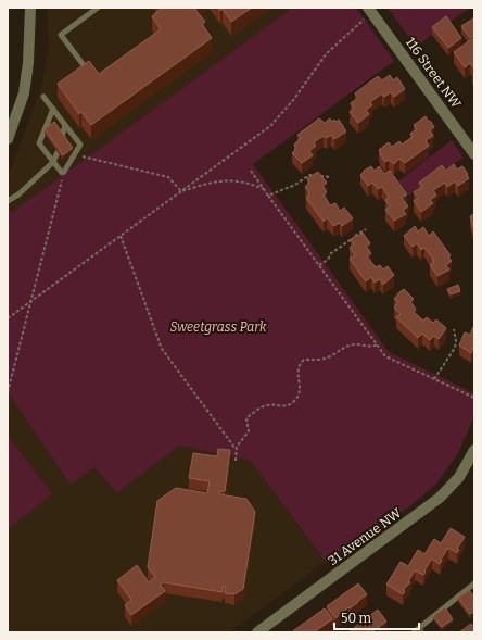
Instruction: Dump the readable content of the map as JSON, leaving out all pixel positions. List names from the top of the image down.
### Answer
{
  "streets": {
    "street": ["116 Street NW", "31 Avenue NW"]
  },
  "parks": ["Sweetgrass Park"],
  "scale_bar": "50 m"
}
